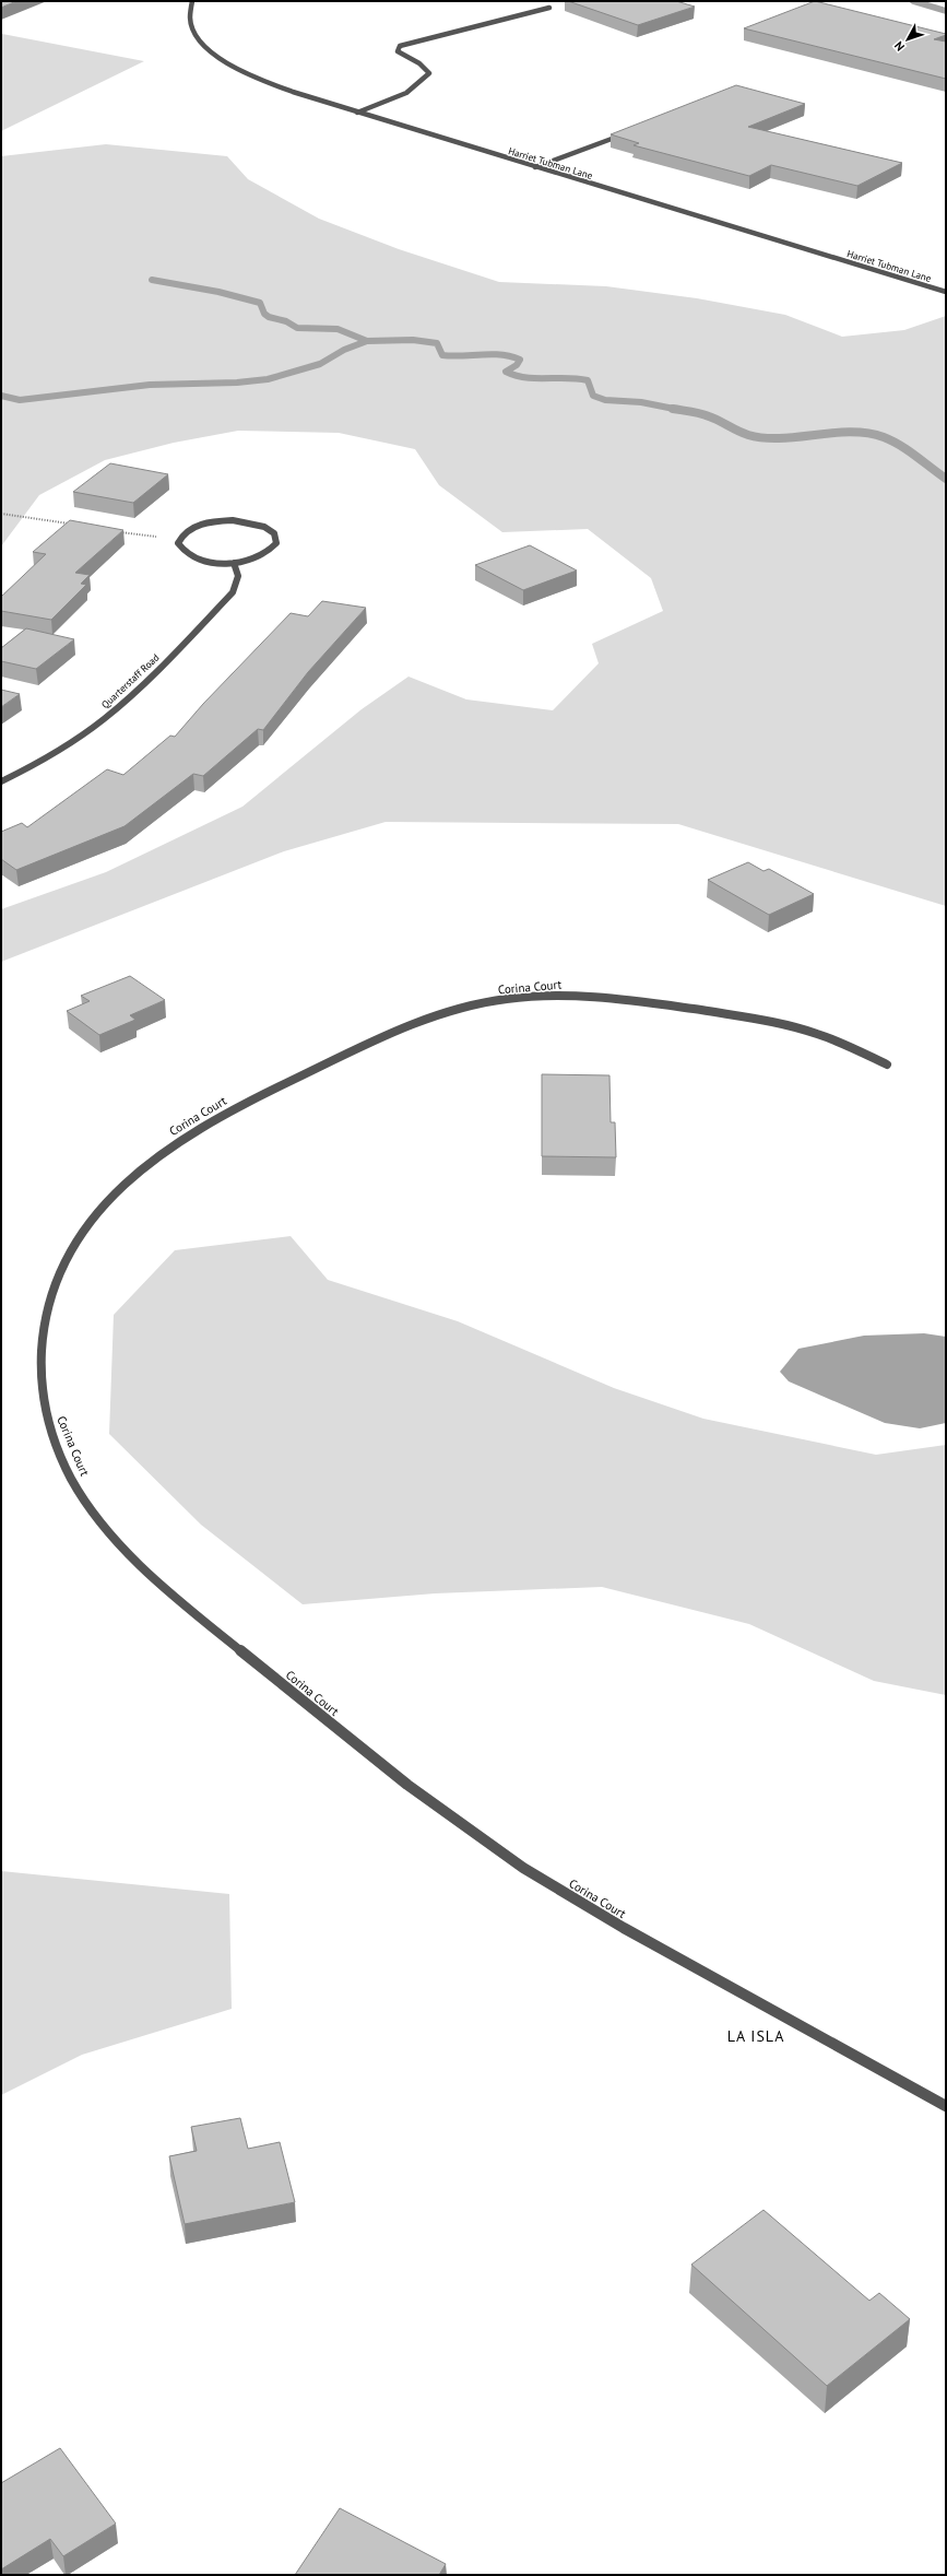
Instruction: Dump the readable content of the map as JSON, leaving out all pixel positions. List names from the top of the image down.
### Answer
{
  "streets": {
    "street": ["Harriet Tubman Lane", "Quarterstaff Road", "Corina Court"]
  },
  "districts": ["LA ISLA"],
  "north": "bottom left"
}
